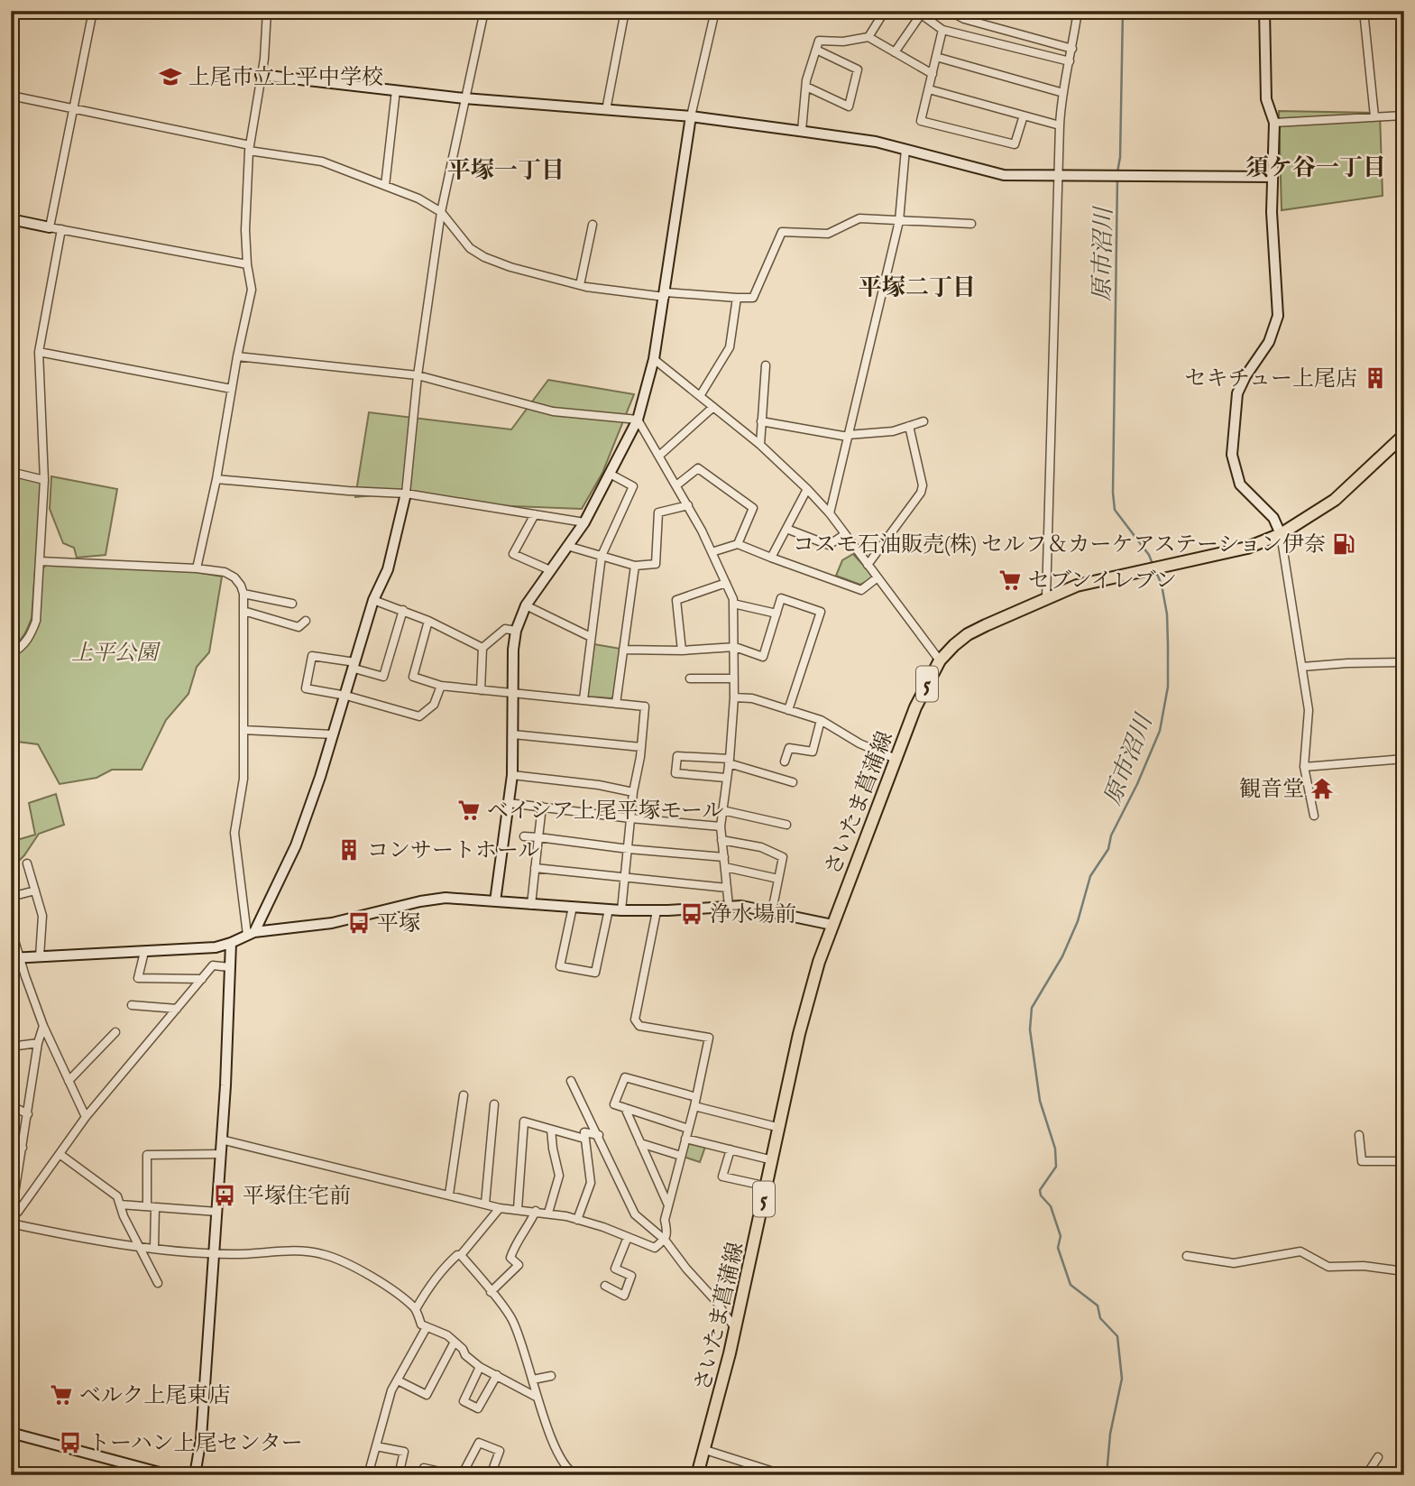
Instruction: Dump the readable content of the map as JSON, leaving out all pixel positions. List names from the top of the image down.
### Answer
{
  "streets": {
    "main road": ["5", "さいたま菖蒲線"]
  },
  "districts": ["須ケ谷一丁目", "平塚一丁目", "平塚二丁目"],
  "water": ["原市沼川"],
  "parks": ["上平公園"],
  "places": {
    "school or university": ["上尾市立上平中学校"],
    "building": ["セキチュー上尾店", "コンサートホール"],
    "fuel station": ["コスモ石油販売(株) セルフ＆カーケアステーション伊奈"],
    "supermarket": ["セブンイレブン", "ベイシア上尾平塚モール", "ベルク上尾東店"],
    "temple": ["観音堂"],
    "bus stop": [
      "浄水場前",
      "平塚",
      "平塚住宅前",
      "トーハン上尾センター"
    ]
  }
}
